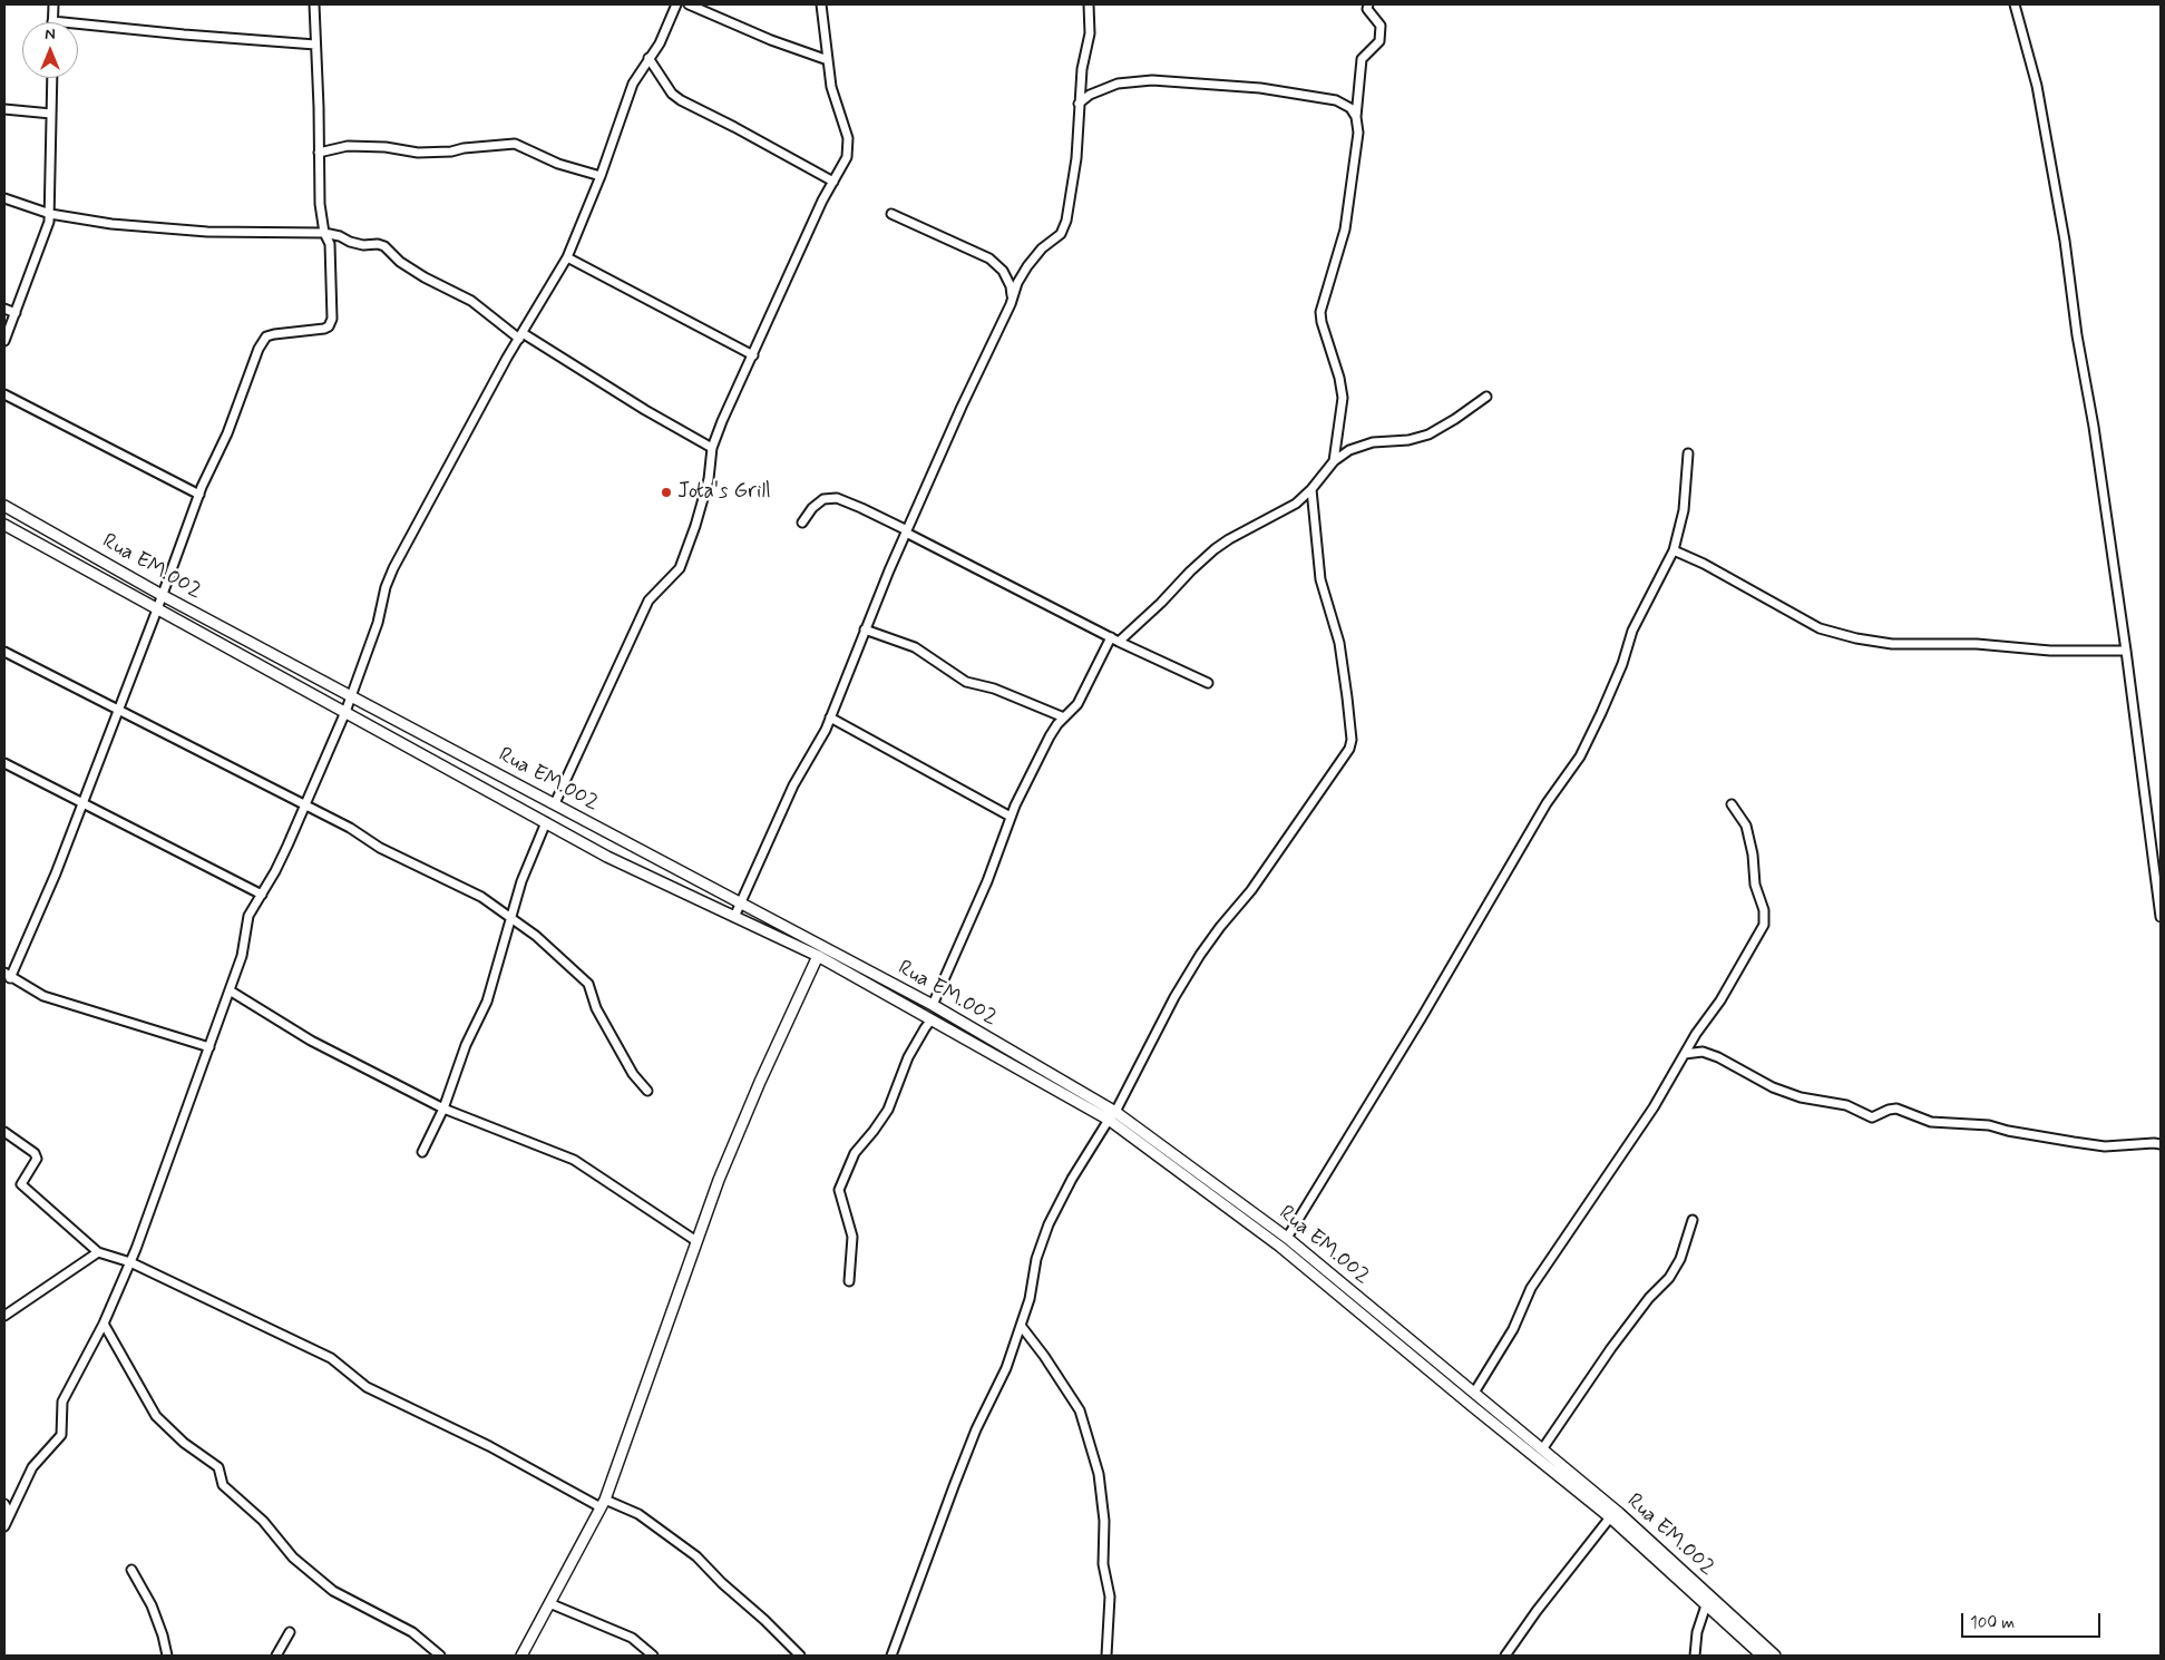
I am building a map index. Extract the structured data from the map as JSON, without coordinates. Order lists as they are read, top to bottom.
{
  "streets": {
    "street": ["Rua EM.002"]
  },
  "places": ["Jota's Grill"],
  "scale_bar": "100 m",
  "north": "top"
}
